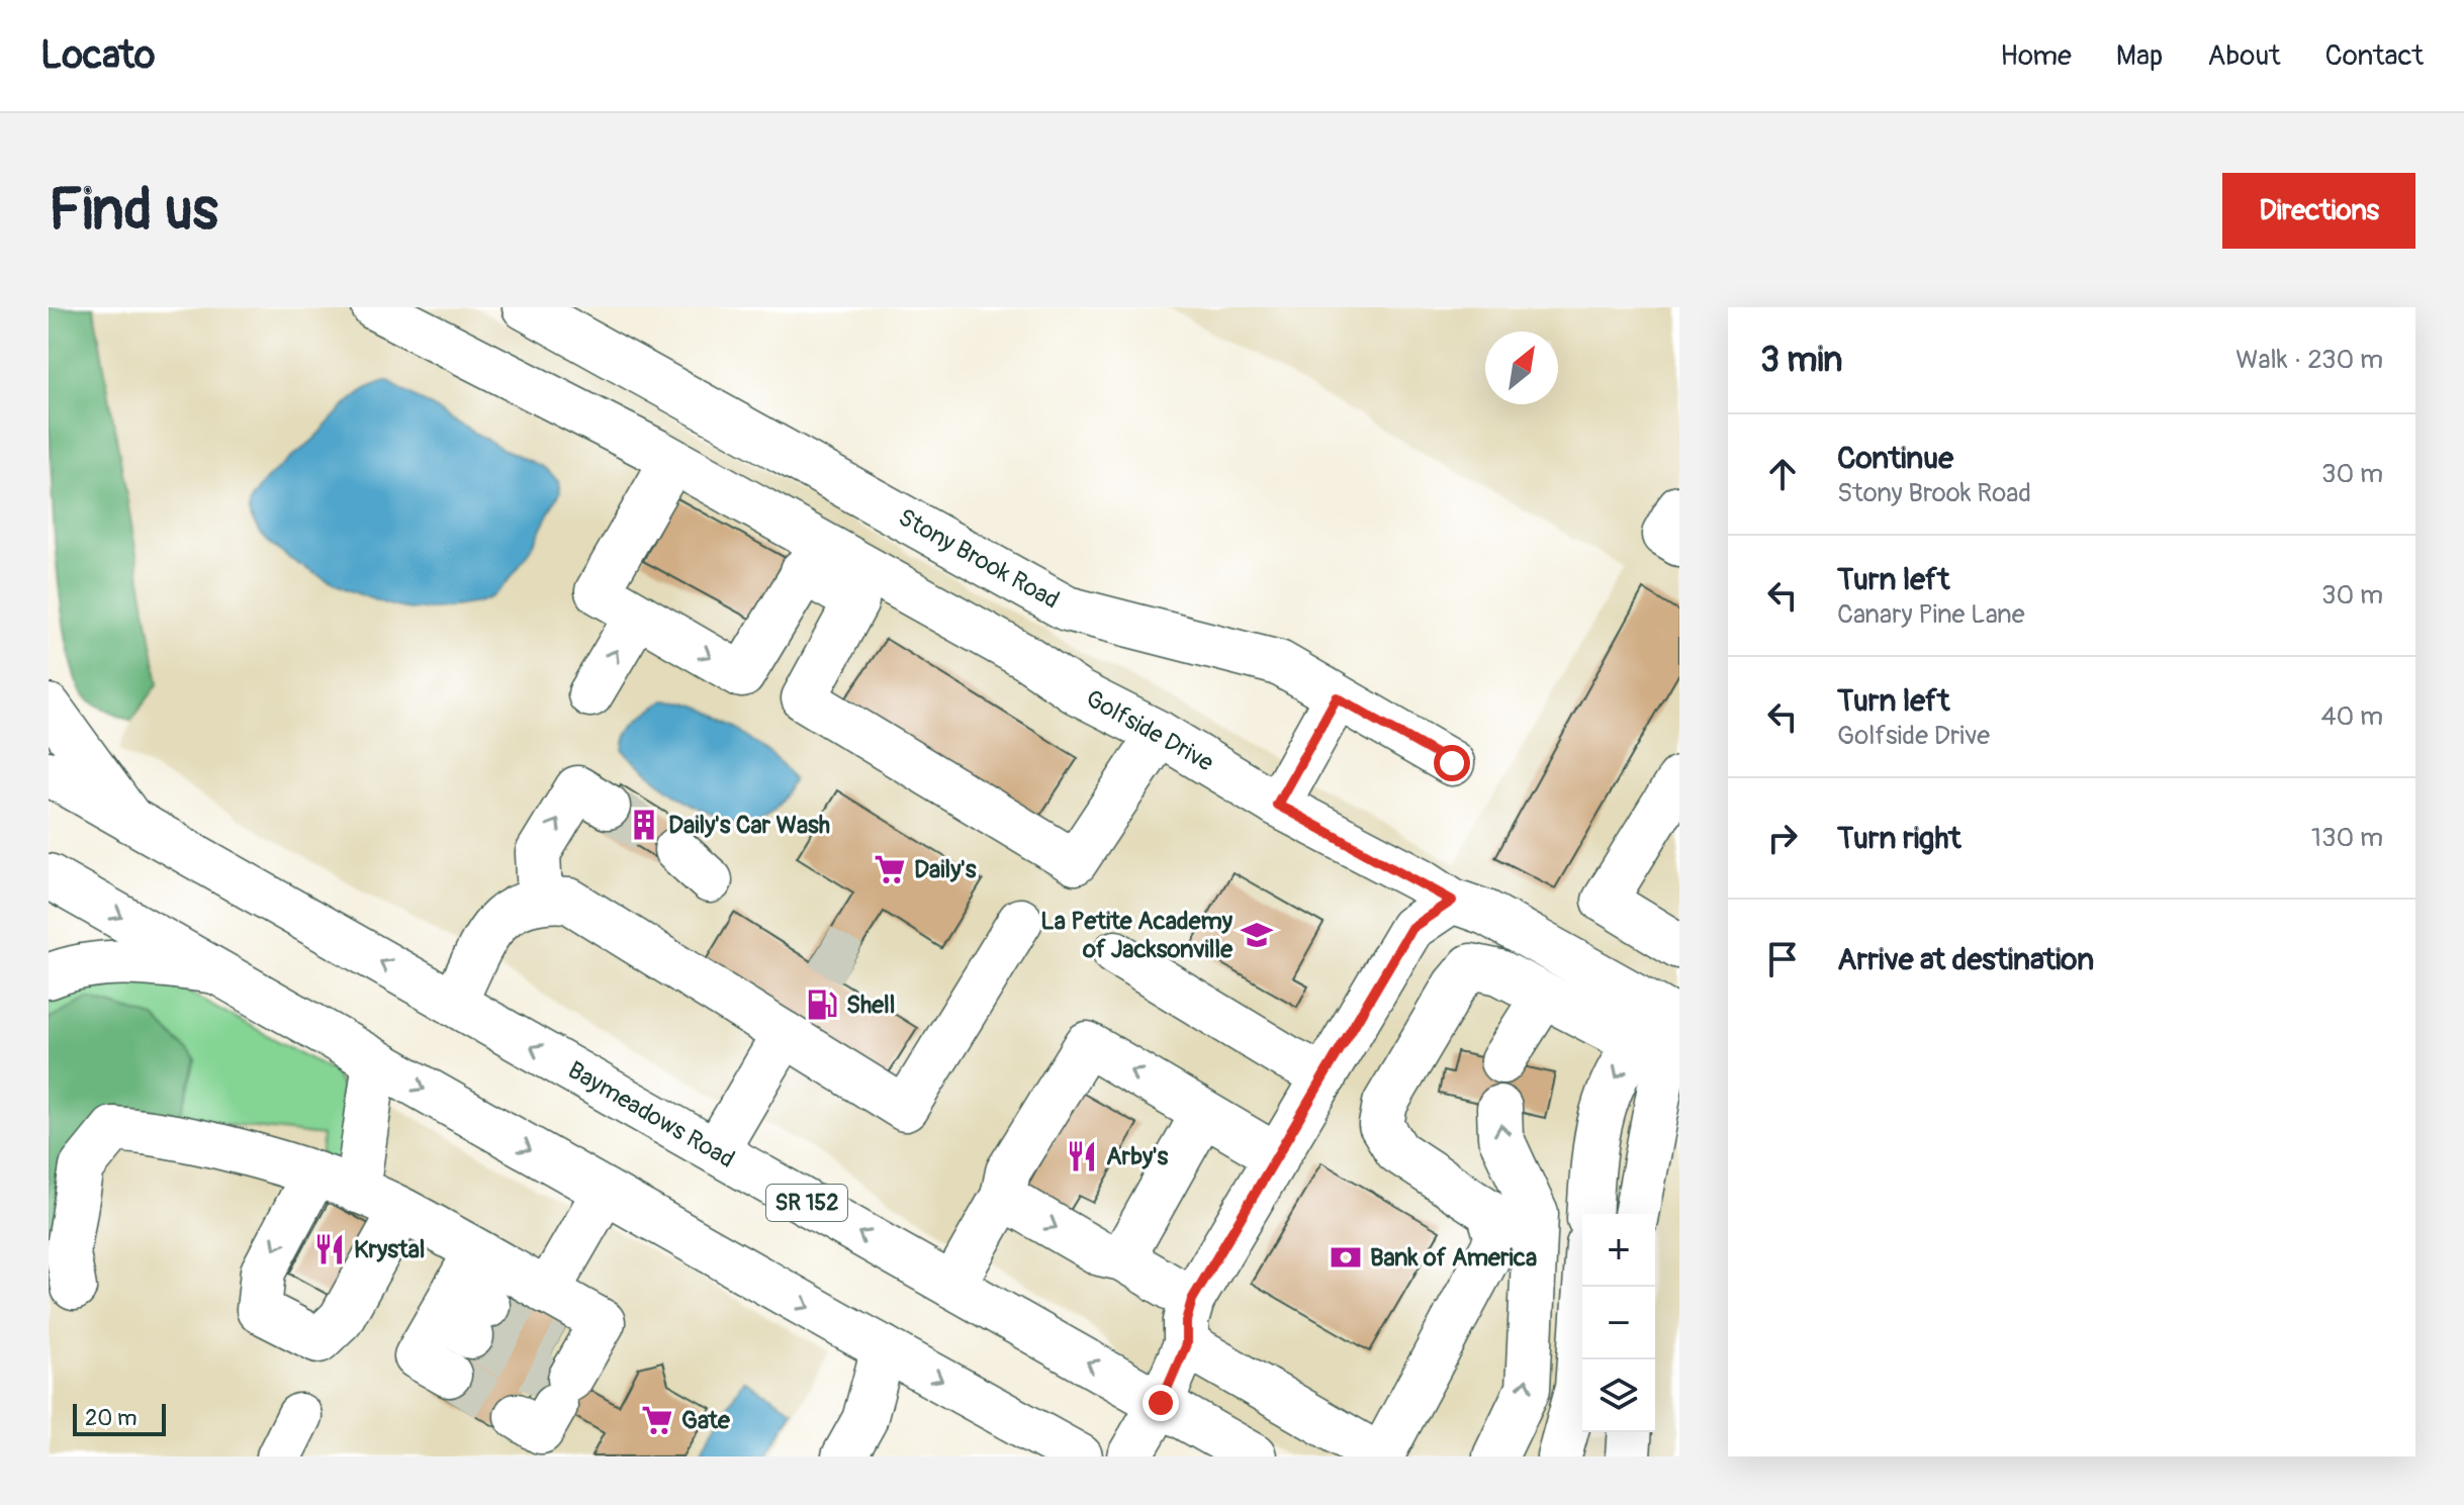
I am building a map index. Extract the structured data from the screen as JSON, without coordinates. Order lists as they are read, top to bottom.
{
  "streets": {
    "main road": [
      "Stony Brook Road",
      "Golfside Drive",
      "Baymeadows Road",
      "SR 152"
    ]
  },
  "places": {
    "building": ["Daily's Car Wash"],
    "supermarket": ["Daily's", "Gate"],
    "school or university": ["La Petite Academy of Jacksonville"],
    "fuel station": ["Shell"],
    "restaurant": ["Arby's", "Krystal"],
    "bank": ["Bank of America"]
  },
  "scale_bar": "20 m",
  "north": "top right",
  "page": {
    "header": "Locato",
    "nav": [
      "Home",
      "Map",
      "About",
      "Contact"
    ],
    "buttons": "Directions",
    "title": "Find us",
    "heading": ["3 min", "Walk · 230 m"],
    "list": [
      ["Continue", "Stony Brook Road", "30 m"],
      ["Turn left", "Canary Pine Lane", "30 m"],
      ["Turn left", "Golfside Drive", "40 m"],
      ["Turn right", "130 m"],
      "Arrive at destination"
    ],
    "map_buttons": ["+", "−"],
    "scale": "20 m"
  }
}
